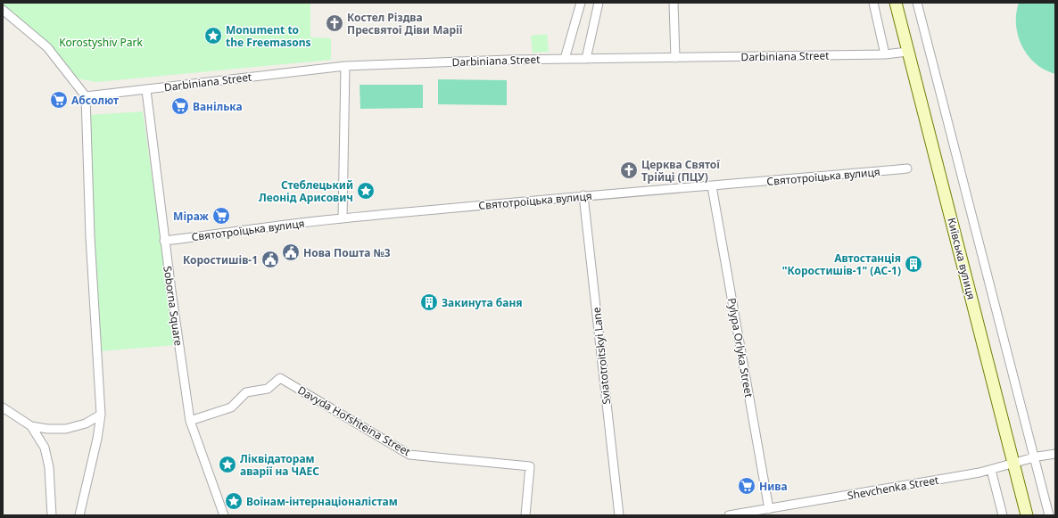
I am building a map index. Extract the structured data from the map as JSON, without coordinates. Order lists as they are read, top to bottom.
{
  "streets": {
    "main road": ["Київська вулиця"],
    "street": [
      "Darbiniana Street",
      "Святотроїцька вулиця",
      "Soborna Square",
      "Pylypa Orlyka Street",
      "Sviatotroitskyi Lane",
      "Shevchenka Street"
    ]
  },
  "crossings": [
    ["Darbiniana Street", "Київська вулиця"],
    ["Darbiniana Street", "Soborna Square"],
    ["Святотроїцька вулиця", "Soborna Square"],
    ["Святотроїцька вулиця", "Pylypa Orlyka Street"],
    ["Святотроїцька вулиця", "Sviatotroitskyi Lane"],
    ["Київська вулиця", "Shevchenka Street"],
    ["Pylypa Orlyka Street", "Shevchenka Street"]
  ],
  "parks": ["Korostyshiv Park"],
  "places": {
    "church": ["Костел Різдва Пресвятої Діви Марії", "Церква Святої Трійці (ПЦУ)"],
    "place": [
      "Monument to the Freemasons",
      "Стеблецький Леонід Арисович",
      "Ліквідаторам аварії на ЧАЕС",
      "Воїнам-інтернаціоналістам"
    ],
    "supermarket": [
      "Абсолют",
      "Ванілька",
      "Міраж",
      "Нива"
    ],
    "public building": ["Нова Пошта №3", "Коростишів-1"],
    "building": ["Автостанція \"Коростишів-1\" (АС-1)", "Закинута баня"]
  }
}
